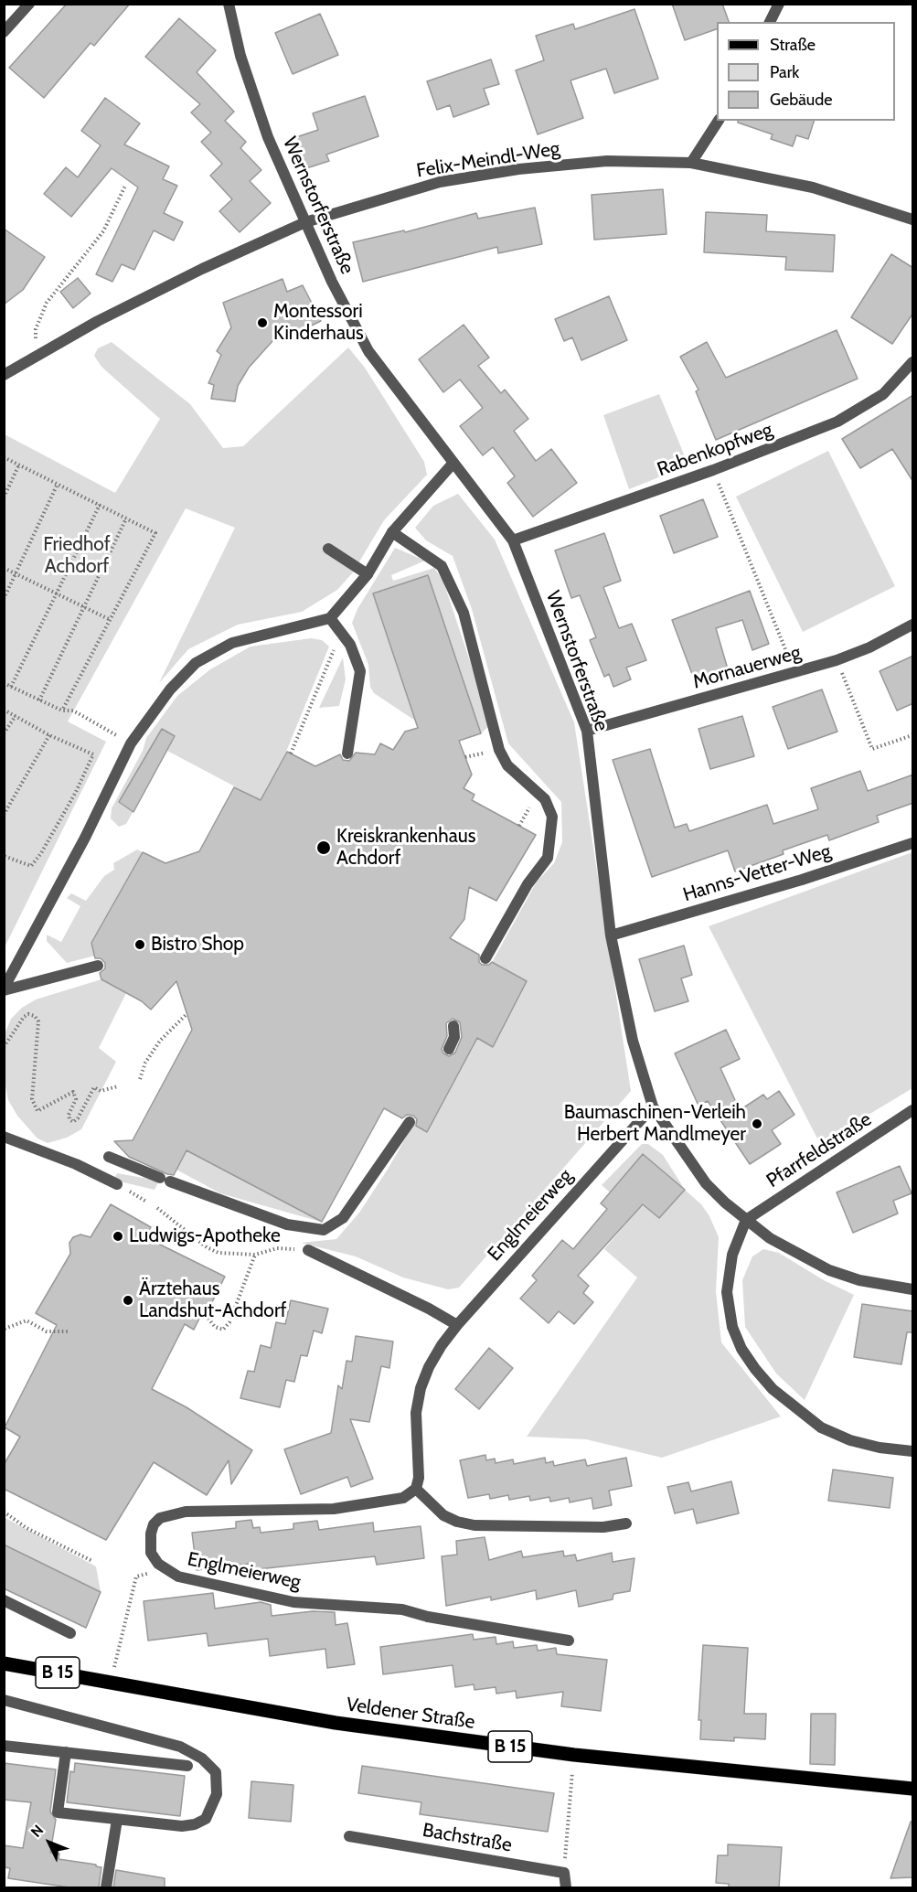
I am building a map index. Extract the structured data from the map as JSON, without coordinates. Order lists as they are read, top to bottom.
{
  "streets": {
    "main road": ["B 15", "Veldener Straße"],
    "street": [
      "Felix-Meindl-Weg",
      "Wernstorferstraße",
      "Rabenkopfweg",
      "Mornauerweg",
      "Hanns-Vetter-Weg",
      "Pfarrfeldstraße",
      "Englmeierweg",
      "Bachstraße"
    ]
  },
  "crossings": [
    ["Felix-Meindl-Weg", "Wernstorferstraße"],
    ["Wernstorferstraße", "Rabenkopfweg"],
    ["Wernstorferstraße", "Mornauerweg"],
    ["Wernstorferstraße", "Hanns-Vetter-Weg"],
    ["Wernstorferstraße", "Pfarrfeldstraße"],
    ["Wernstorferstraße", "Englmeierweg"]
  ],
  "parks": ["Friedhof Achdorf"],
  "places": [
    "Montessori Kinderhaus",
    "Kreiskrankenhaus Achdorf",
    "Bistro Shop",
    "Baumaschinen-Verleih Herbert Mandlmeyer",
    "Ludwigs-Apotheke",
    "Ärztehaus Landshut-Achdorf"
  ],
  "legend": ["Straße", "Park", "Gebäude"],
  "north": "top left"
}
